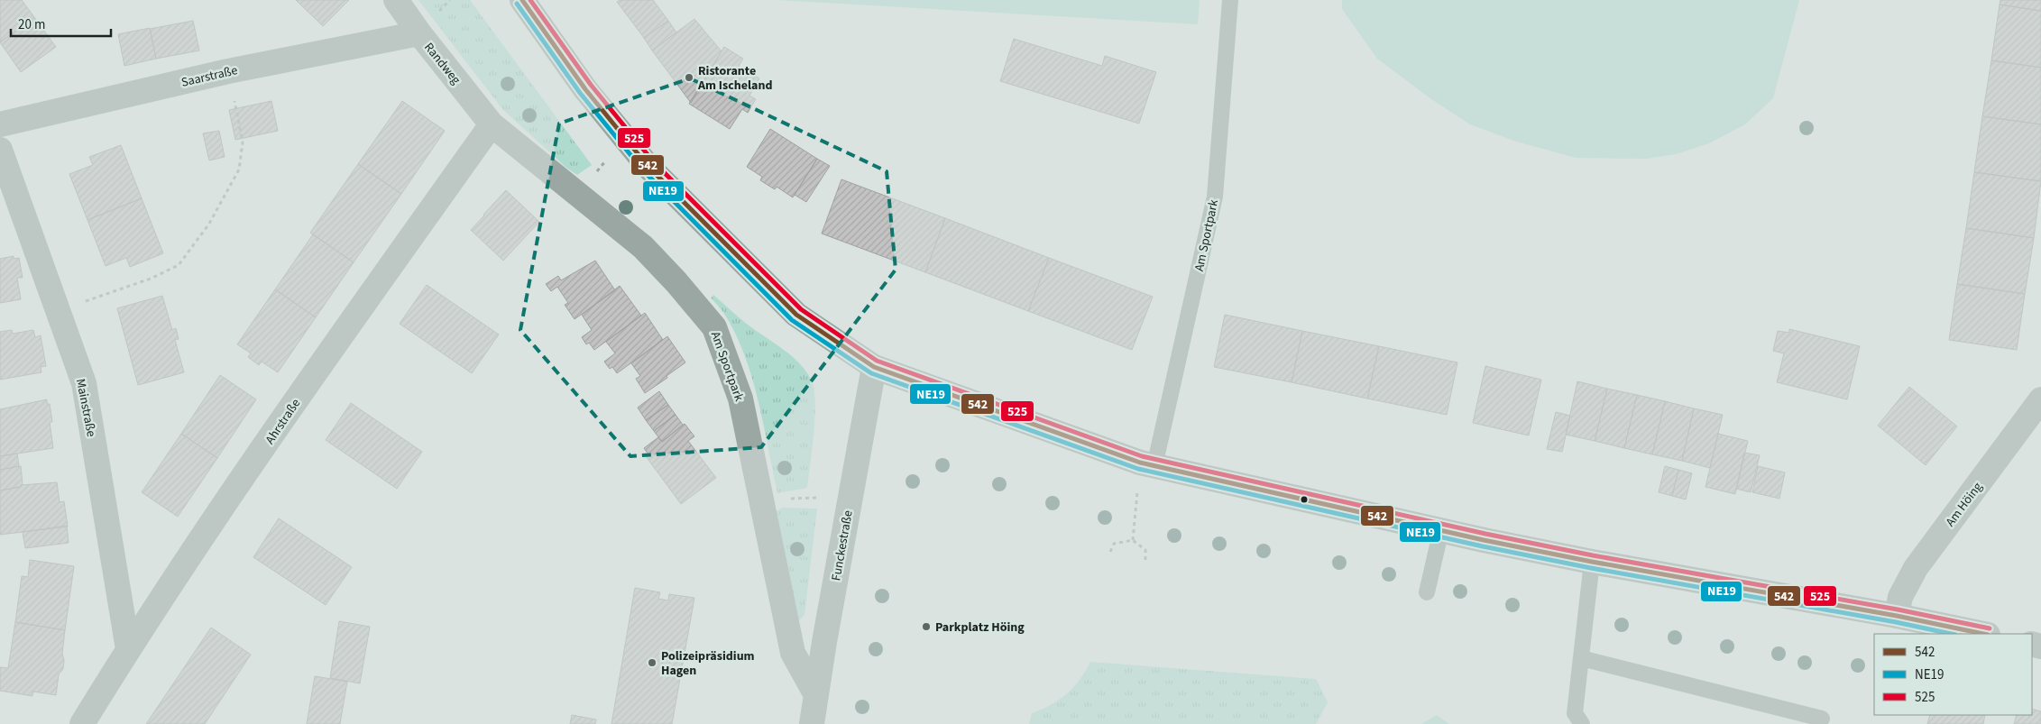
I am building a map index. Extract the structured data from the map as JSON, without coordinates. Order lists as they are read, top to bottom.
{
  "streets": {
    "street": [
      "Randweg",
      "Saarstraße",
      "Am Sportpark",
      "Mainstraße",
      "Ahrstraße",
      "Am Höing",
      "Funckestraße"
    ]
  },
  "crossings": [
    ["Randweg", "Saarstraße"],
    ["Randweg", "Am Sportpark"],
    ["Randweg", "Ahrstraße"],
    ["Am Sportpark", "Ahrstraße"],
    ["Am Sportpark", "Funckestraße"],
    ["Mainstraße", "Ahrstraße"]
  ],
  "places": ["Ristorante Am Ischeland", "Parkplatz Höing", "Polizeipräsidium Hagen"],
  "lines": ["transit line 542", "transit line 525", "transit line NE19"],
  "legend": ["542", "NE19", "525"],
  "scale_bar": "20 m"
}
